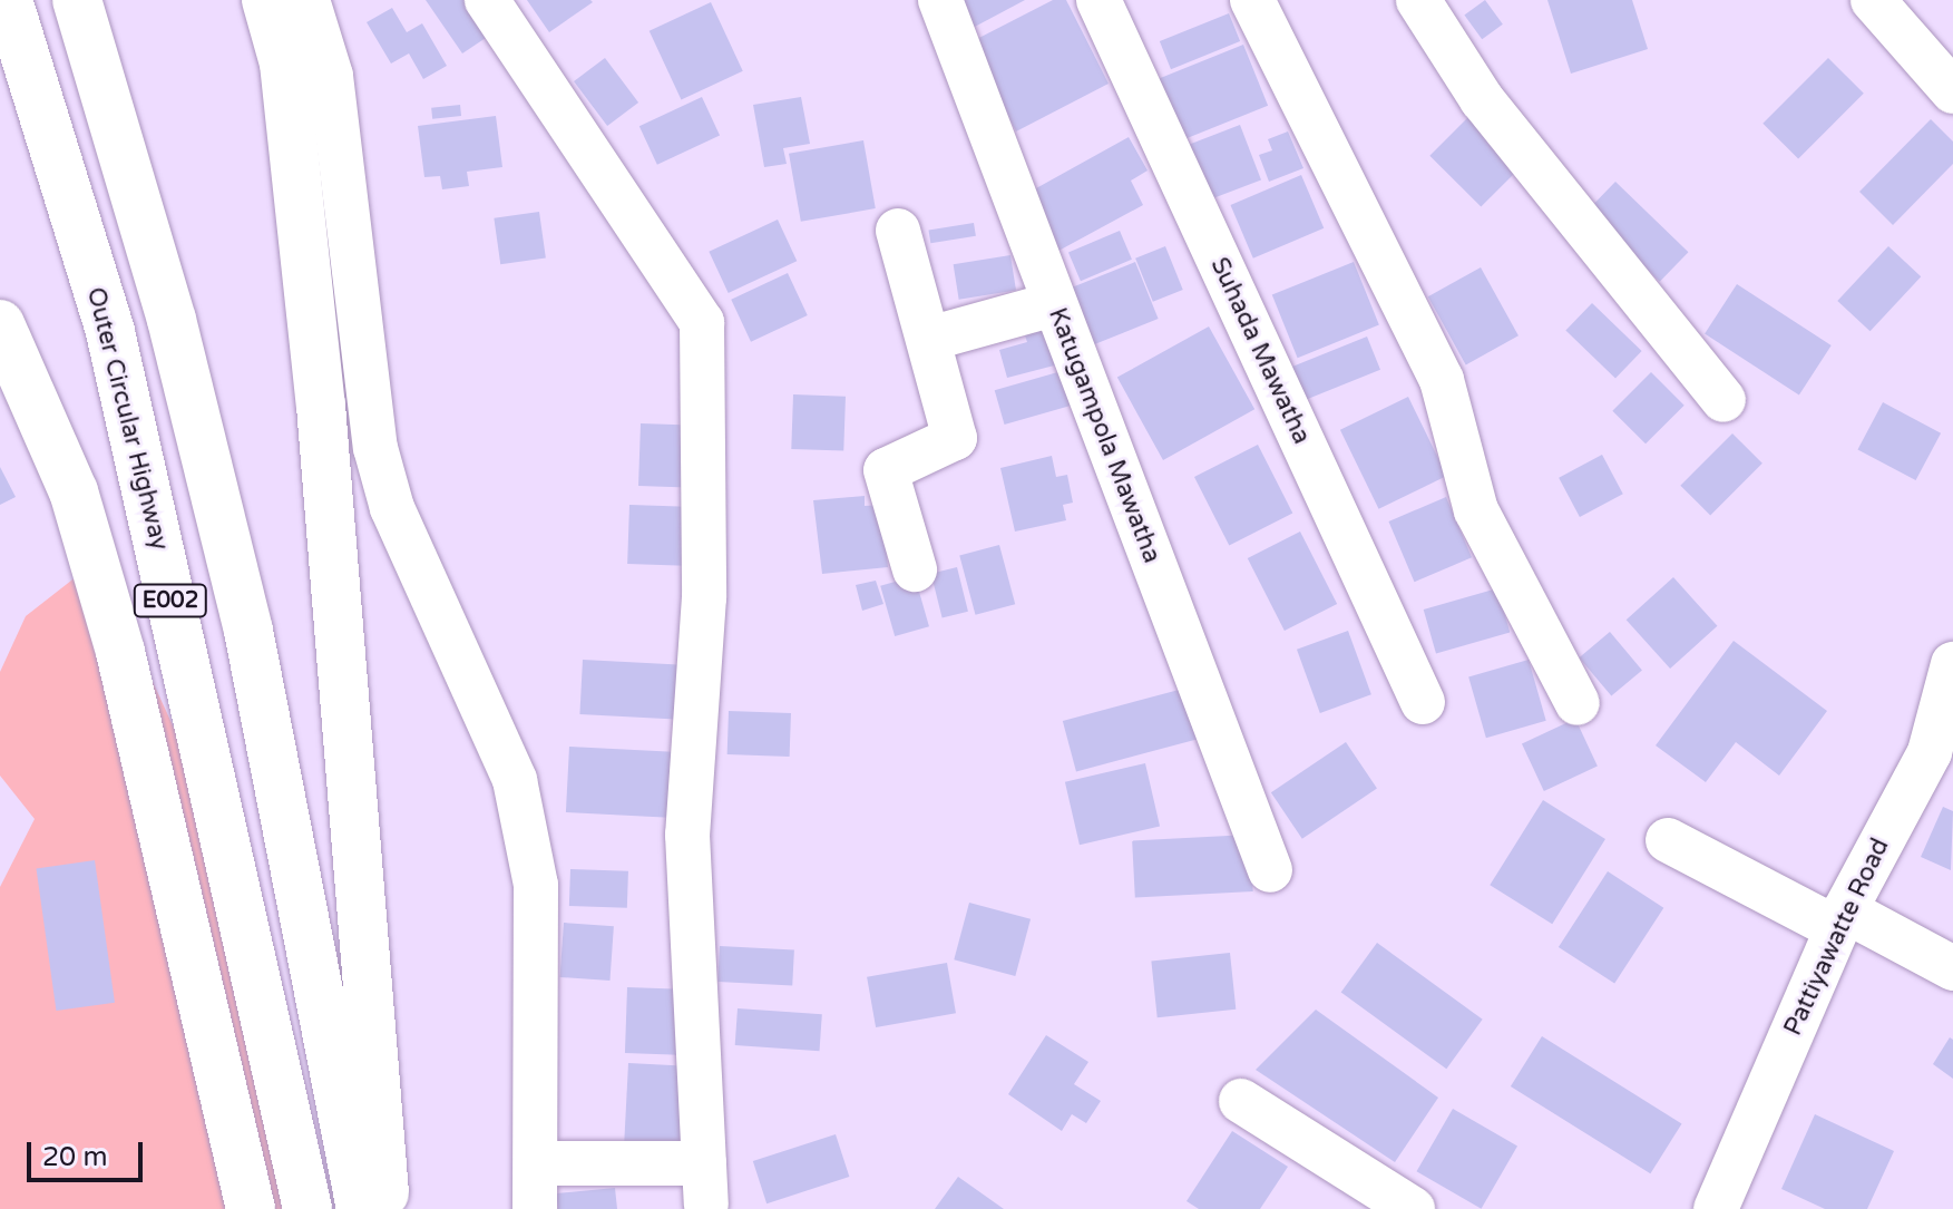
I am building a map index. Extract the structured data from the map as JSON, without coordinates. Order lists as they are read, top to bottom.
{
  "streets": {
    "highway": ["Outer Circular Highway", "E002"],
    "street": ["Suhada Mawatha", "Katugampola Mawatha", "Pattiyawatte Road"]
  },
  "scale_bar": "20 m"
}
